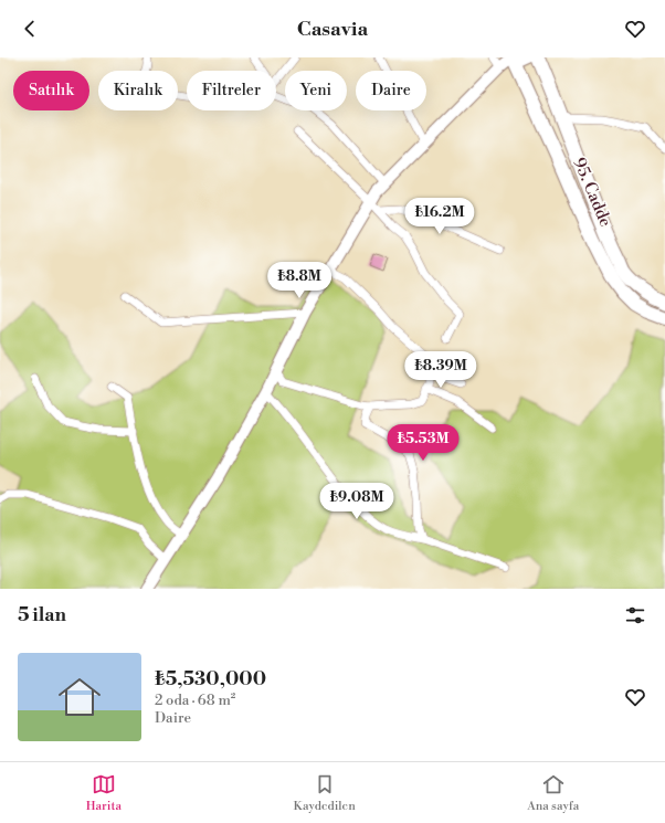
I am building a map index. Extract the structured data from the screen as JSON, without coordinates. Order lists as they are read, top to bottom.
{
  "streets": {
    "main road": ["95. Cadde"]
  },
  "page": {
    "header": "Casavia",
    "chip": [
      "Satılık",
      "Kiralık",
      "Filtreler",
      "Yeni",
      "Daire"
    ],
    "price": [
      "₺16.2M",
      "₺8.8M",
      "₺8.39M",
      "₺5.53M",
      "₺9.08M"
    ],
    "heading": "5 ilan",
    "list": [
      {
        "name": "₺5,530,000",
        "note": "2 oda · 68 m² · Daire"
      }
    ],
    "tabs": ["Harita", "Kaydedilen", "Ana sayfa"]
  }
}
